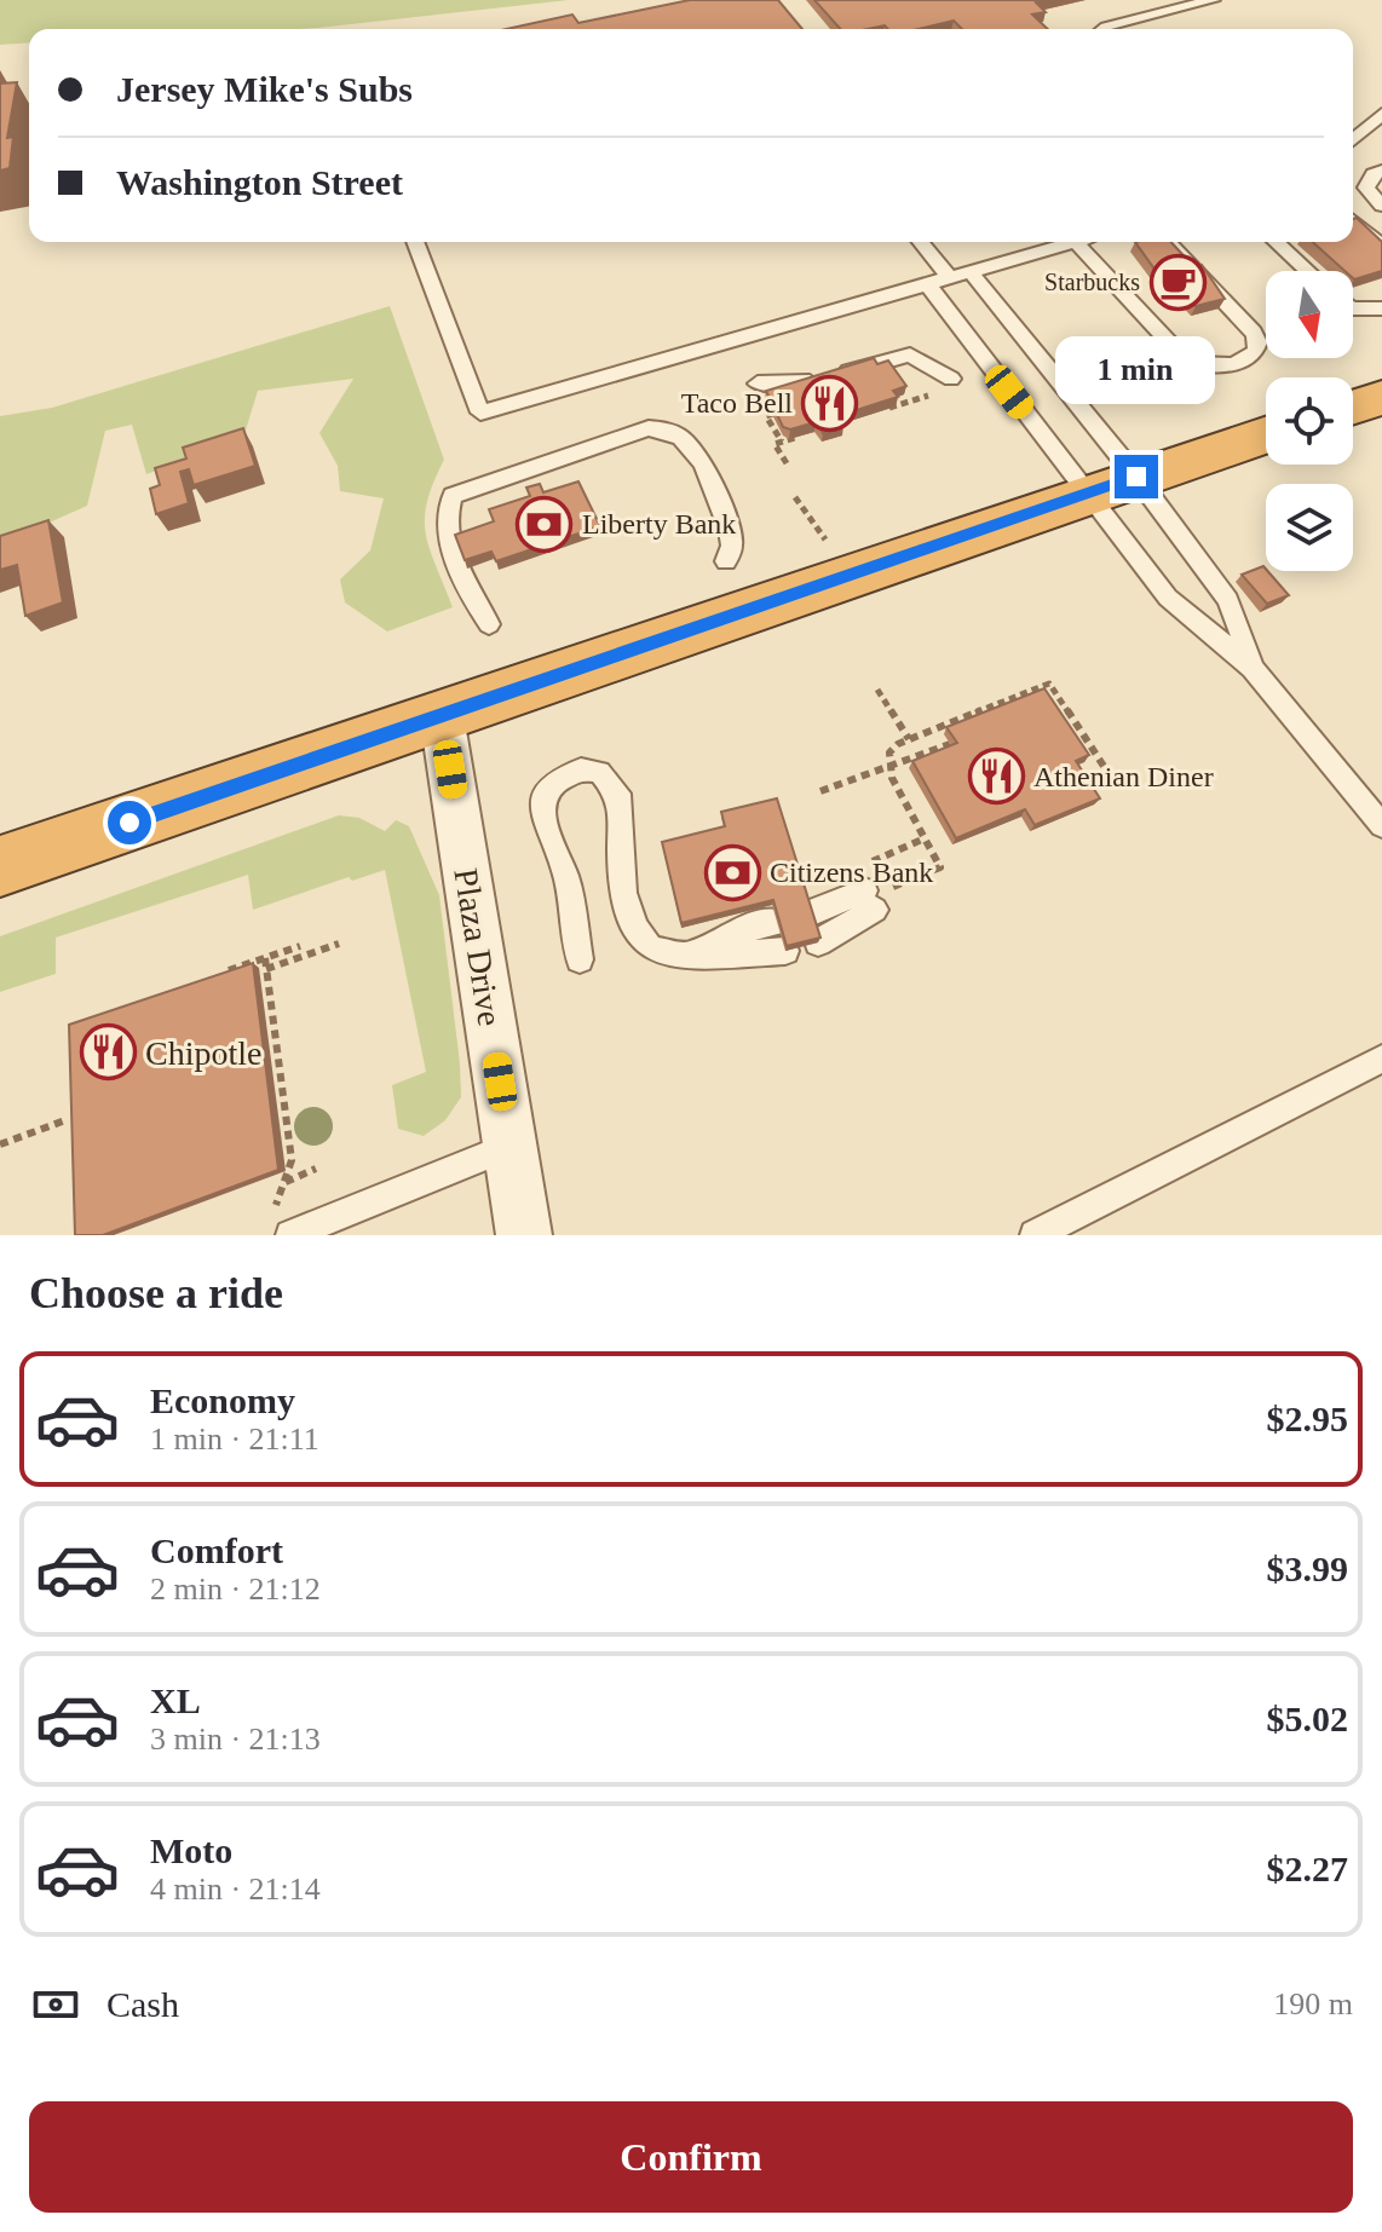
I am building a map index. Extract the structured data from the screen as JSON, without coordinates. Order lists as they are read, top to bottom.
{
  "streets": {
    "street": ["Plaza Drive"]
  },
  "places": {
    "cafe": ["Starbucks"],
    "restaurant": ["Taco Bell", "Athenian Diner", "Chipotle"],
    "bank": ["Liberty Bank", "Citizens Bank"]
  },
  "north": "bottom",
  "page": {
    "banner": ["Jersey Mike's Subs", "Washington Street"],
    "bubble": "1 min",
    "heading": "Choose a ride",
    "list": [
      {
        "name": "Economy",
        "note": "1 min · 21:11",
        "value": "$2.95"
      },
      {
        "name": "Comfort",
        "note": "2 min · 21:12",
        "value": "$3.99"
      },
      {
        "name": "XL",
        "note": "3 min · 21:13",
        "value": "$5.02"
      },
      {
        "name": "Moto",
        "note": "4 min · 21:14",
        "value": "$2.27"
      }
    ],
    "pay": ["Cash", "190 m"],
    "buttons": "Confirm"
  }
}
